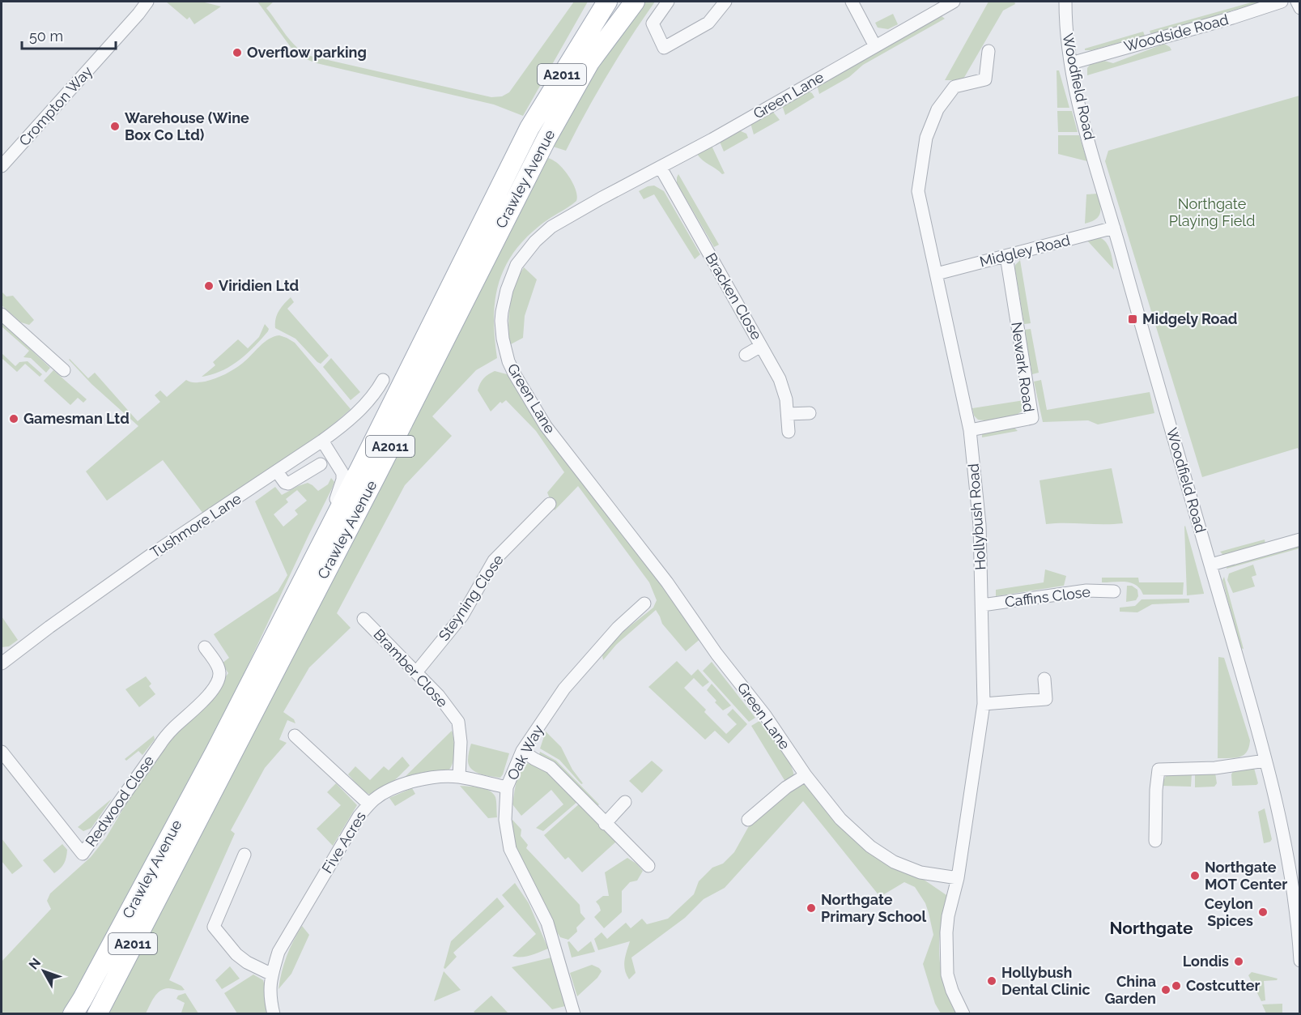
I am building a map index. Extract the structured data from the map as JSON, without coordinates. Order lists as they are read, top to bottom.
{
  "streets": {
    "main road": ["A2011", "Crawley Avenue"],
    "street": [
      "Woodside Road",
      "Woodfield Road",
      "Green Lane",
      "Crompton Way",
      "Midgley Road",
      "Bracken Close",
      "Newark Road",
      "Hollybush Road",
      "Tushmore Lane",
      "Caffins Close",
      "Steyning Close",
      "Bramber Close",
      "Oak Way",
      "Redwood Close",
      "Five Acres"
    ]
  },
  "crossings": [
    ["Woodside Road", "Woodfield Road"],
    ["Woodfield Road", "Midgley Road"],
    ["Green Lane", "Bracken Close"],
    ["Green Lane", "Hollybush Road"],
    ["Midgley Road", "Newark Road"],
    ["Midgley Road", "Hollybush Road"],
    ["Newark Road", "Hollybush Road"],
    ["Hollybush Road", "Caffins Close"],
    ["Steyning Close", "Bramber Close"],
    ["Bramber Close", "Five Acres"],
    ["Oak Way", "Five Acres"]
  ],
  "districts": ["Northgate"],
  "parks": ["Northgate Playing Field"],
  "places": {
    "other": [
      "Overflow parking",
      "Warehouse (Wine Box Co Ltd)",
      "Viridien Ltd",
      "Gamesman Ltd",
      "Northgate MOT Center",
      "Northgate Primary School",
      "Ceylon Spices",
      "Londis",
      "Hollybush Dental Clinic",
      "Costcutter",
      "China Garden"
    ],
    "transit": ["Midgely Road"]
  },
  "scale_bar": "50 m",
  "north": "top left"
}
